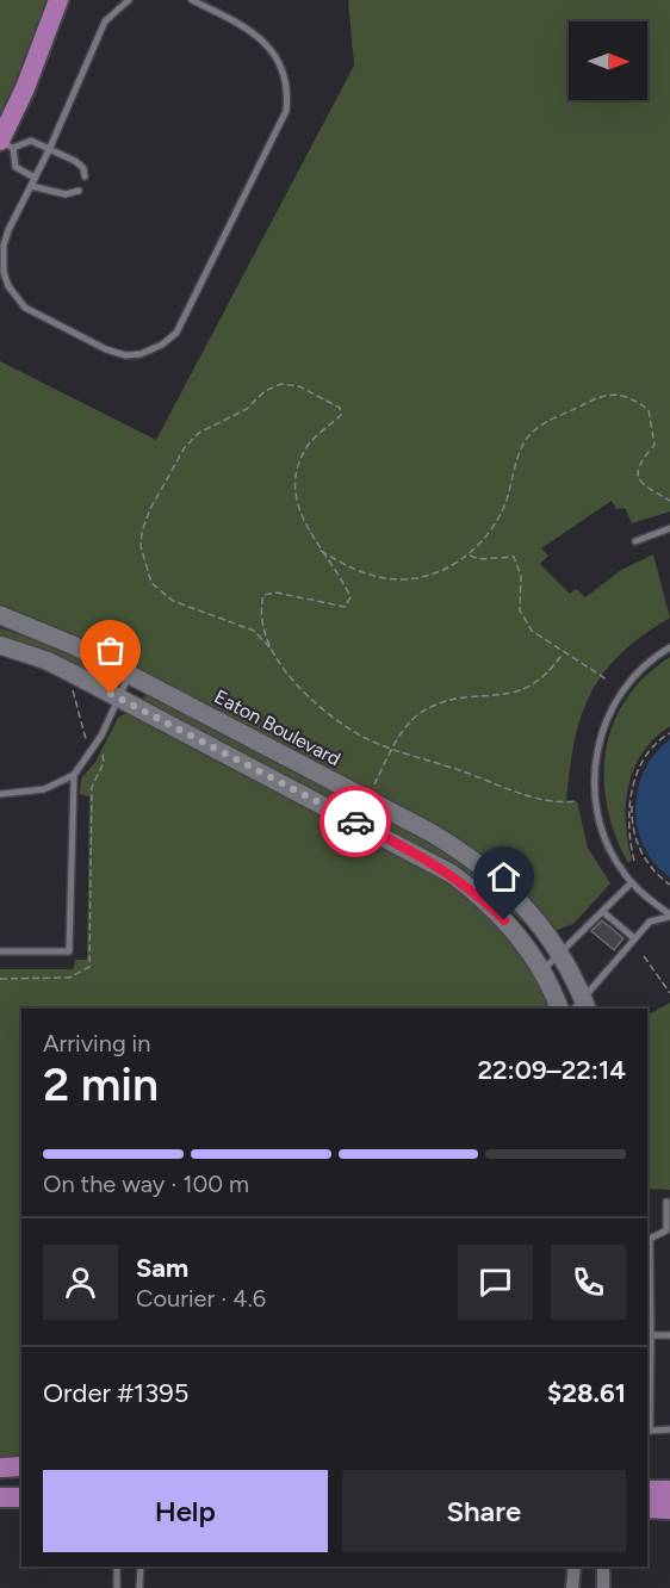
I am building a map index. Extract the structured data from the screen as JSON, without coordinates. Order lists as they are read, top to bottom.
{
  "streets": {
    "street": ["Eaton Boulevard"]
  },
  "north": "right",
  "page": {
    "heading": ["2 min", "Arriving in", "22:09–22:14"],
    "panel": [
      "Sam",
      "Courier · 4.6",
      "Order #1395",
      "$28.61"
    ],
    "bar": "On the way · 100 m",
    "buttons": ["Help", "Share"]
  }
}
